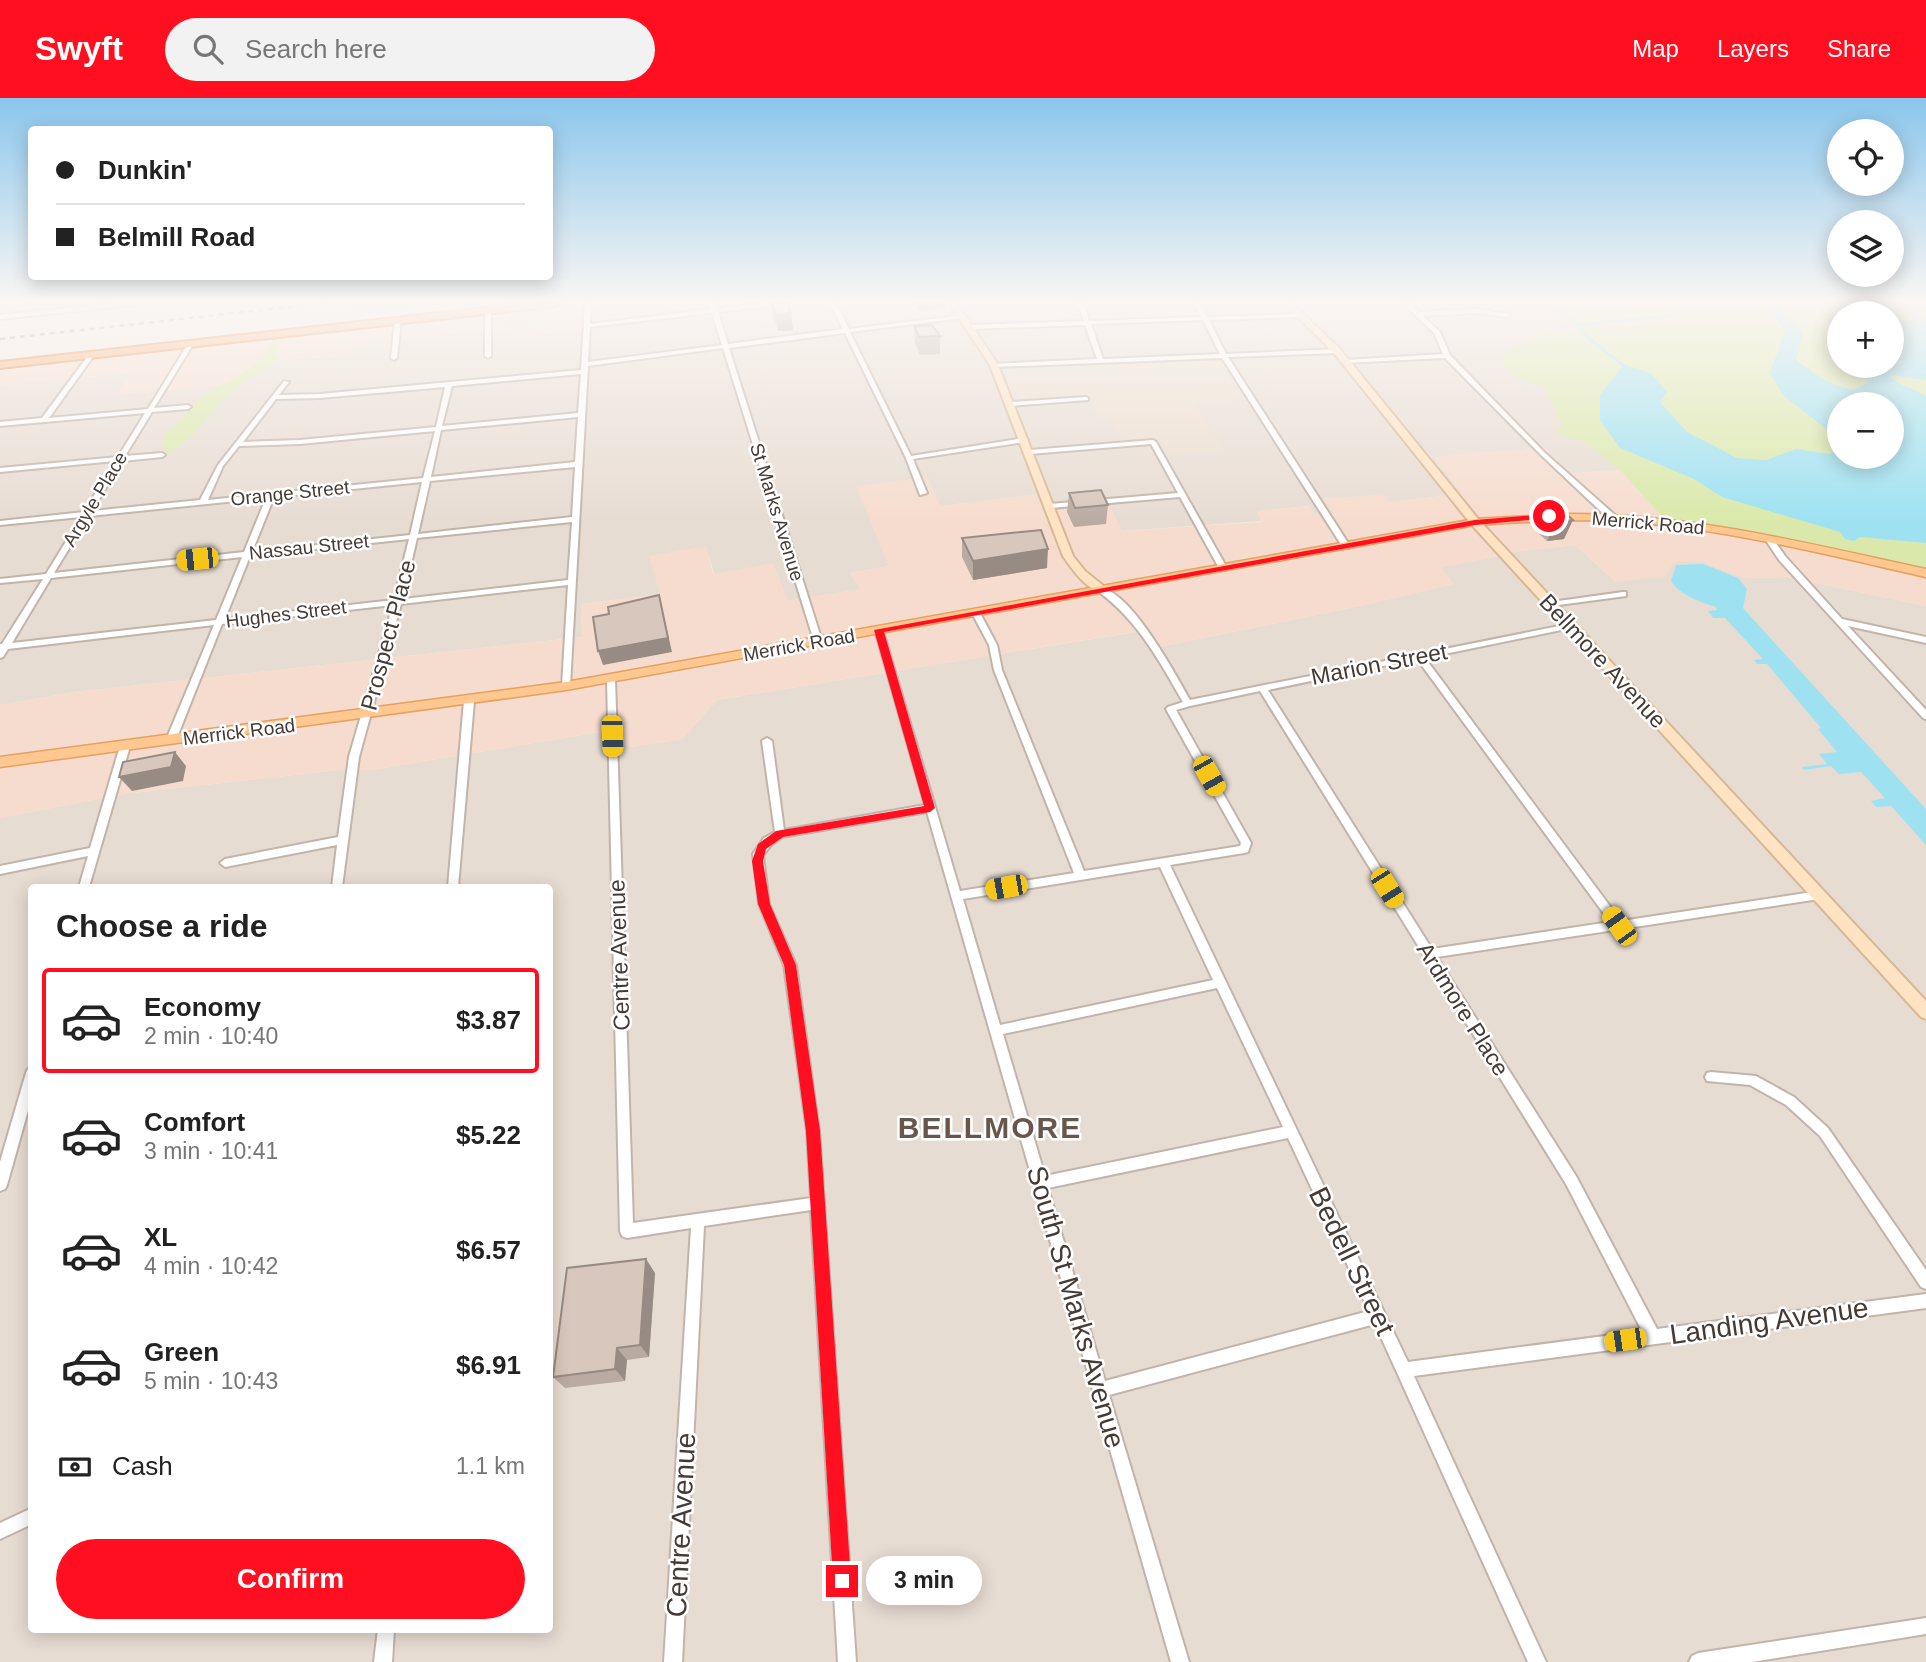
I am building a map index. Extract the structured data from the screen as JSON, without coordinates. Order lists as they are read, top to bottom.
{
  "streets": {
    "main road": ["Merrick Road"],
    "street": [
      "Orange Street",
      "Argyle Place",
      "St Marks Avenue",
      "Nassau Street",
      "Hughes Street",
      "Prospect Place",
      "Bellmore Avenue",
      "Marion Street",
      "Centre Avenue",
      "Ardmore Place",
      "Bedell Street",
      "South St Marks Avenue",
      "Landing Avenue"
    ]
  },
  "crossings": [
    ["Orange Street", "Argyle Place"],
    ["Orange Street", "Prospect Place"],
    ["Argyle Place", "Nassau Street"],
    ["Argyle Place", "Hughes Street"],
    ["St Marks Avenue", "Merrick Road"],
    ["Merrick Road", "Prospect Place"],
    ["Merrick Road", "Bellmore Avenue"],
    ["Merrick Road", "Centre Avenue"],
    ["Merrick Road", "South St Marks Avenue"],
    ["Nassau Street", "Prospect Place"],
    ["Hughes Street", "Prospect Place"],
    ["Bellmore Avenue", "Marion Street"],
    ["Marion Street", "Ardmore Place"],
    ["Ardmore Place", "Landing Avenue"],
    ["Bedell Street", "Landing Avenue"]
  ],
  "districts": ["BELLMORE"],
  "page": {
    "header": "Swyft",
    "search": "Search here",
    "nav": ["Map", "Layers", "Share"],
    "map_buttons": ["+", "−"],
    "banner": ["Dunkin'", "Belmill Road"],
    "heading": "Choose a ride",
    "list": [
      {
        "name": "Economy",
        "note": "2 min · 10:40",
        "value": "$3.87"
      },
      {
        "name": "Comfort",
        "note": "3 min · 10:41",
        "value": "$5.22"
      },
      {
        "name": "XL",
        "note": "4 min · 10:42",
        "value": "$6.57"
      },
      {
        "name": "Green",
        "note": "5 min · 10:43",
        "value": "$6.91"
      }
    ],
    "pay": ["Cash", "1.1 km"],
    "buttons": "Confirm",
    "bubble": "3 min"
  }
}
